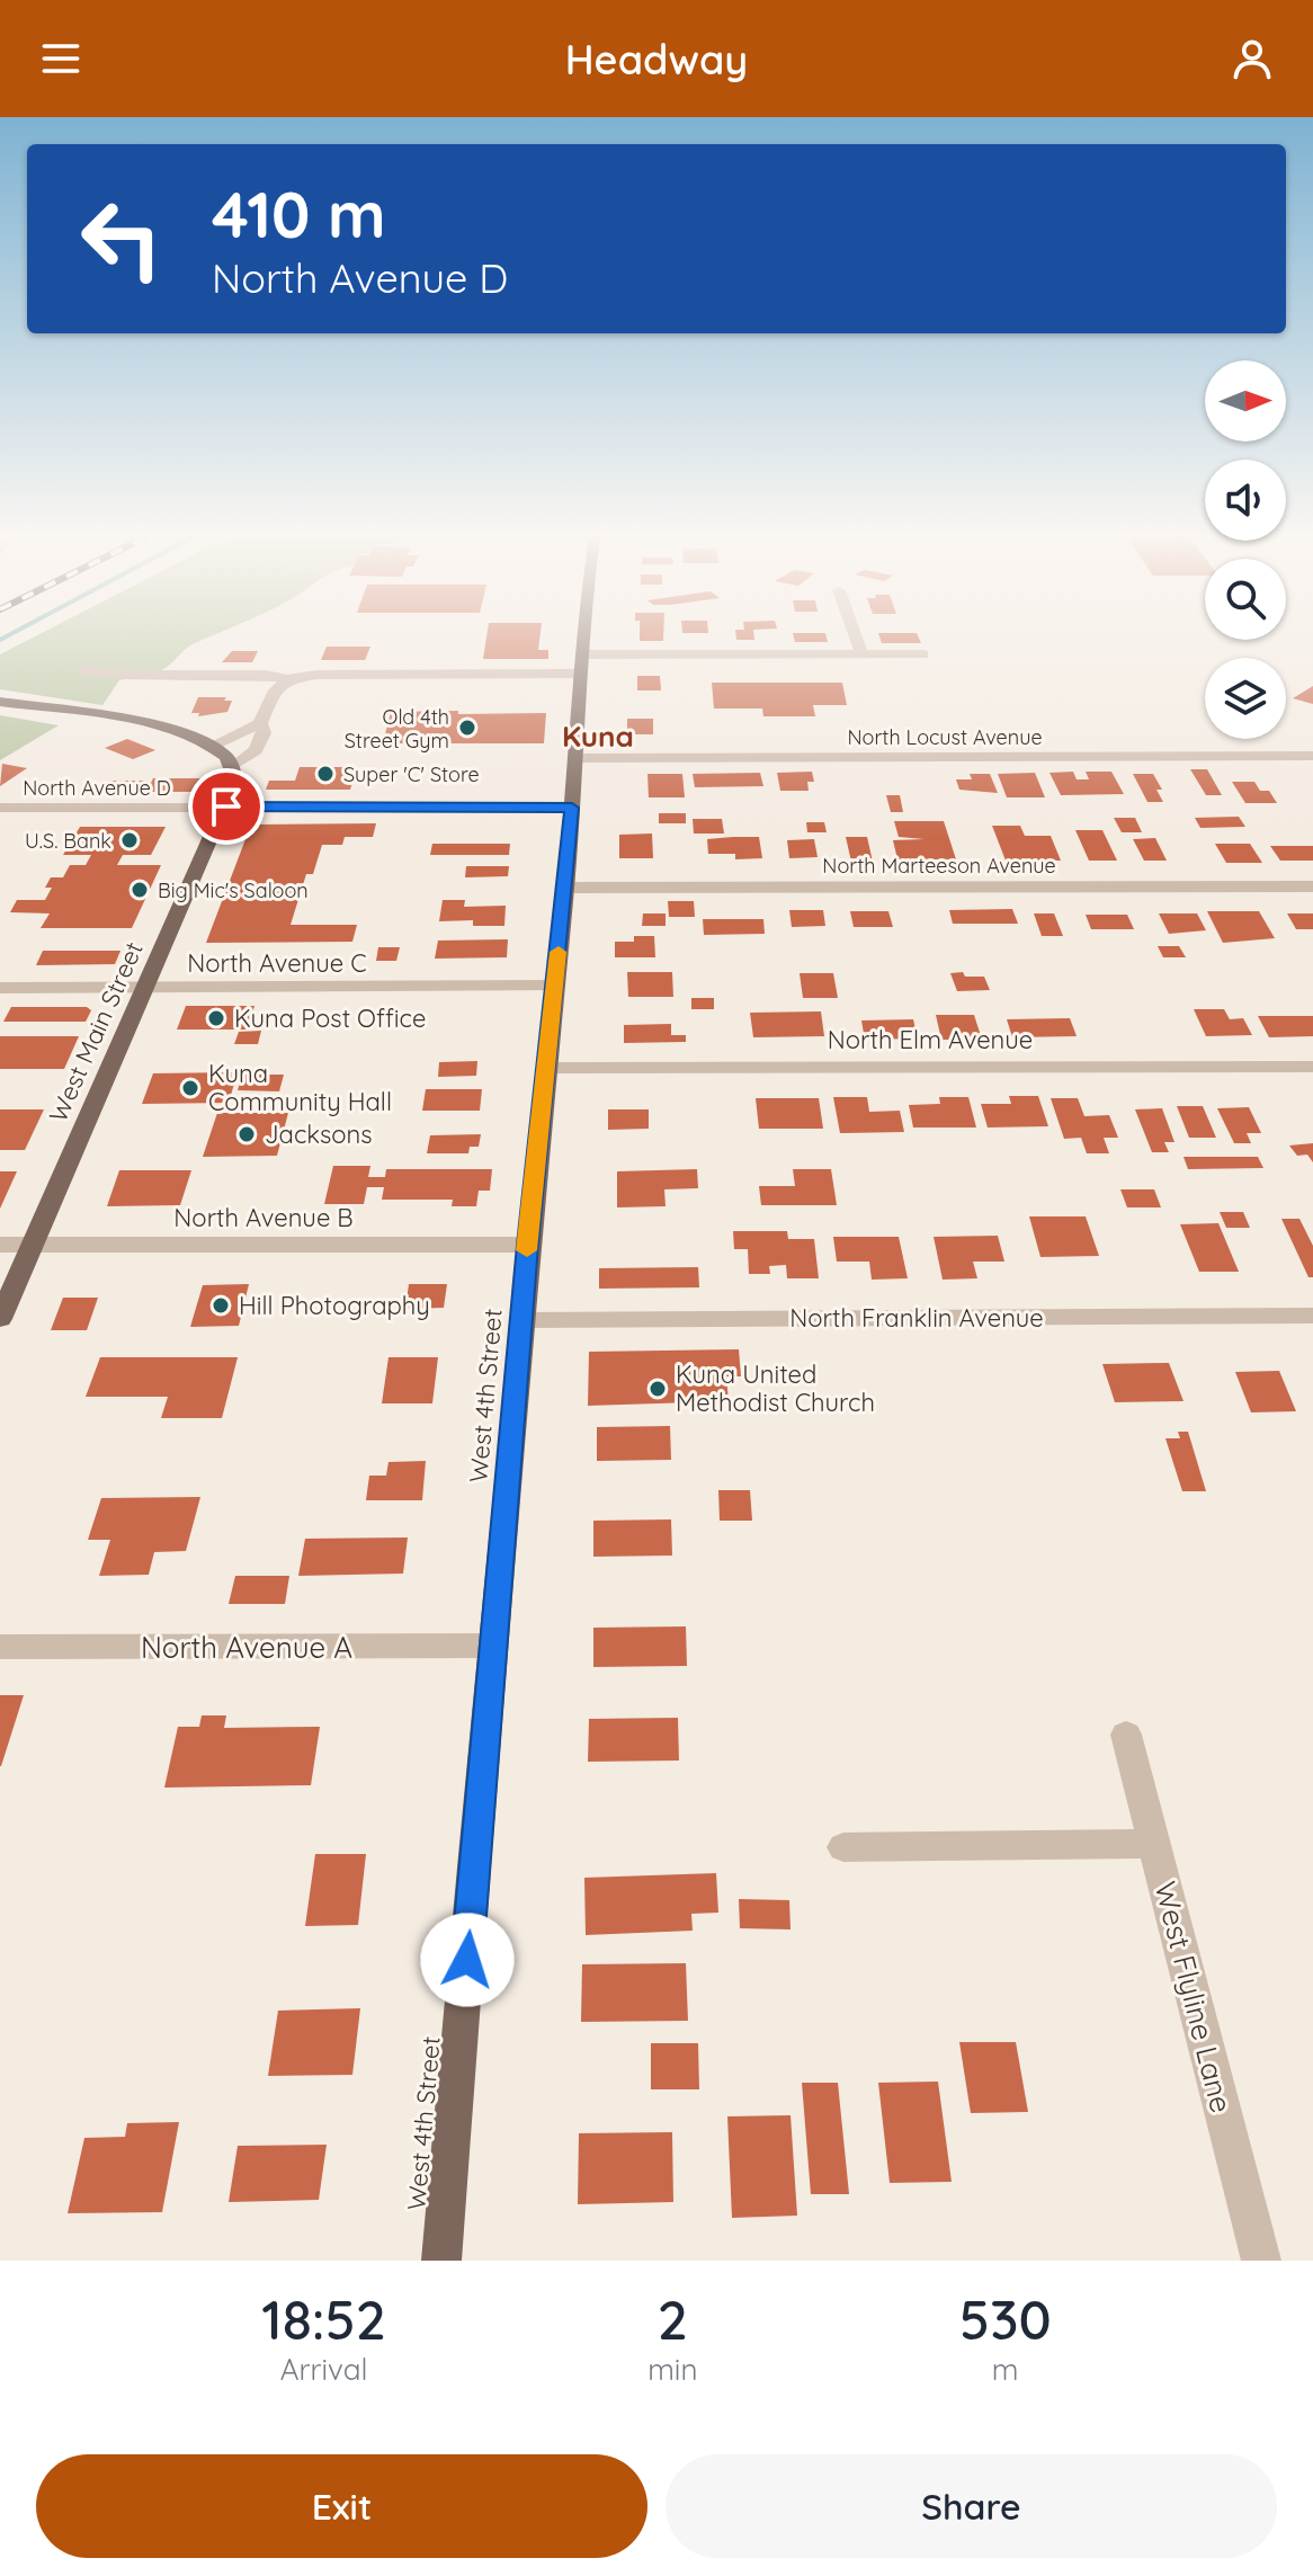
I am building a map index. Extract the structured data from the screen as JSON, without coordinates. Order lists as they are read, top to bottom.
{
  "streets": {
    "main road": ["West Main Street", "West 4th Street"],
    "street": [
      "North Locust Avenue",
      "North Avenue D",
      "North Marteeson Avenue",
      "North Avenue C",
      "North Elm Avenue",
      "North Avenue B",
      "North Franklin Avenue",
      "North Avenue A",
      "West Flyline Lane"
    ]
  },
  "crossings": [
    ["North Locust Avenue", "West 4th Street"],
    ["North Avenue D", "West Main Street"],
    ["North Avenue D", "West 4th Street"],
    ["North Marteeson Avenue", "West 4th Street"],
    ["North Avenue C", "West Main Street"],
    ["North Avenue C", "West 4th Street"],
    ["West Main Street", "North Avenue B"],
    ["North Elm Avenue", "West 4th Street"],
    ["North Avenue B", "West 4th Street"],
    ["North Franklin Avenue", "West 4th Street"],
    ["West 4th Street", "North Avenue A"]
  ],
  "districts": ["Kuna"],
  "places": [
    "Old 4th Street Gym",
    "Super 'C' Store",
    "U.S. Bank",
    "Big Mic's Saloon",
    "Kuna Post Office",
    "Kuna Community Hall",
    "Jacksons",
    "Hill Photography",
    "Kuna United Methodist Church"
  ],
  "north": "right",
  "page": {
    "header": "Headway",
    "turn": ["410 m", "North Avenue D"],
    "eta": [
      "18:52",
      "Arrival",
      "2",
      "min",
      "530",
      "m"
    ],
    "buttons": ["Exit", "Share"]
  }
}
